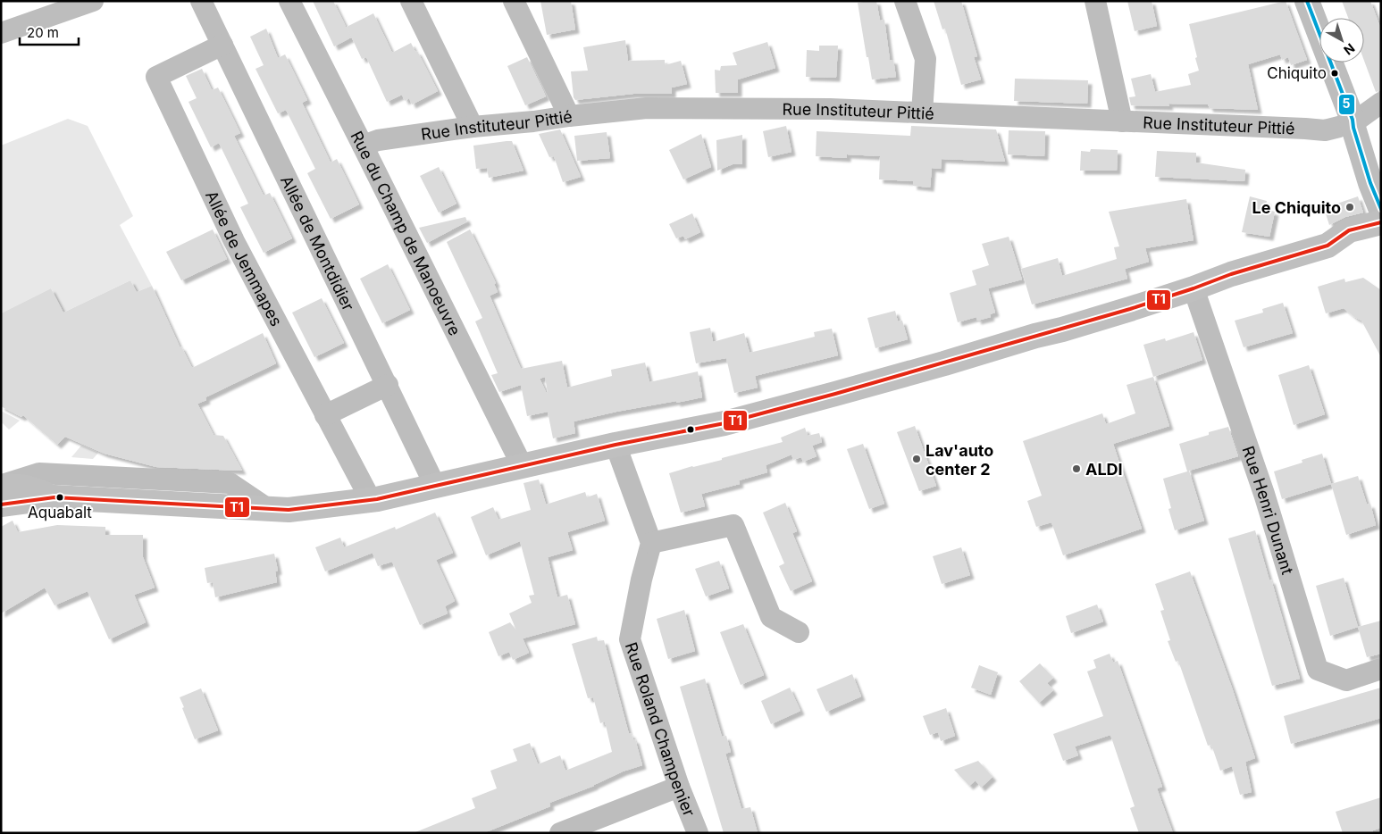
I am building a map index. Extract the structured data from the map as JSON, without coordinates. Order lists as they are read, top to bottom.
{
  "streets": {
    "street": [
      "Rue Instituteur Pittié",
      "Rue du Champ de Manoeuvre",
      "Allée de Montdidier",
      "Allée de Jemmapes",
      "Rue Henri Dunant",
      "Rue Roland Champenier"
    ]
  },
  "crossings": [
    ["Rue Instituteur Pittié", "Rue du Champ de Manoeuvre"],
    ["Allée de Montdidier", "Allée de Jemmapes"]
  ],
  "places": [
    "Chiquito",
    "Le Chiquito",
    "Lav'auto center 2",
    "ALDI",
    "Aquabalt"
  ],
  "lines": ["transit line 5", "transit line T1"],
  "scale_bar": "20 m",
  "north": "bottom right"
}
